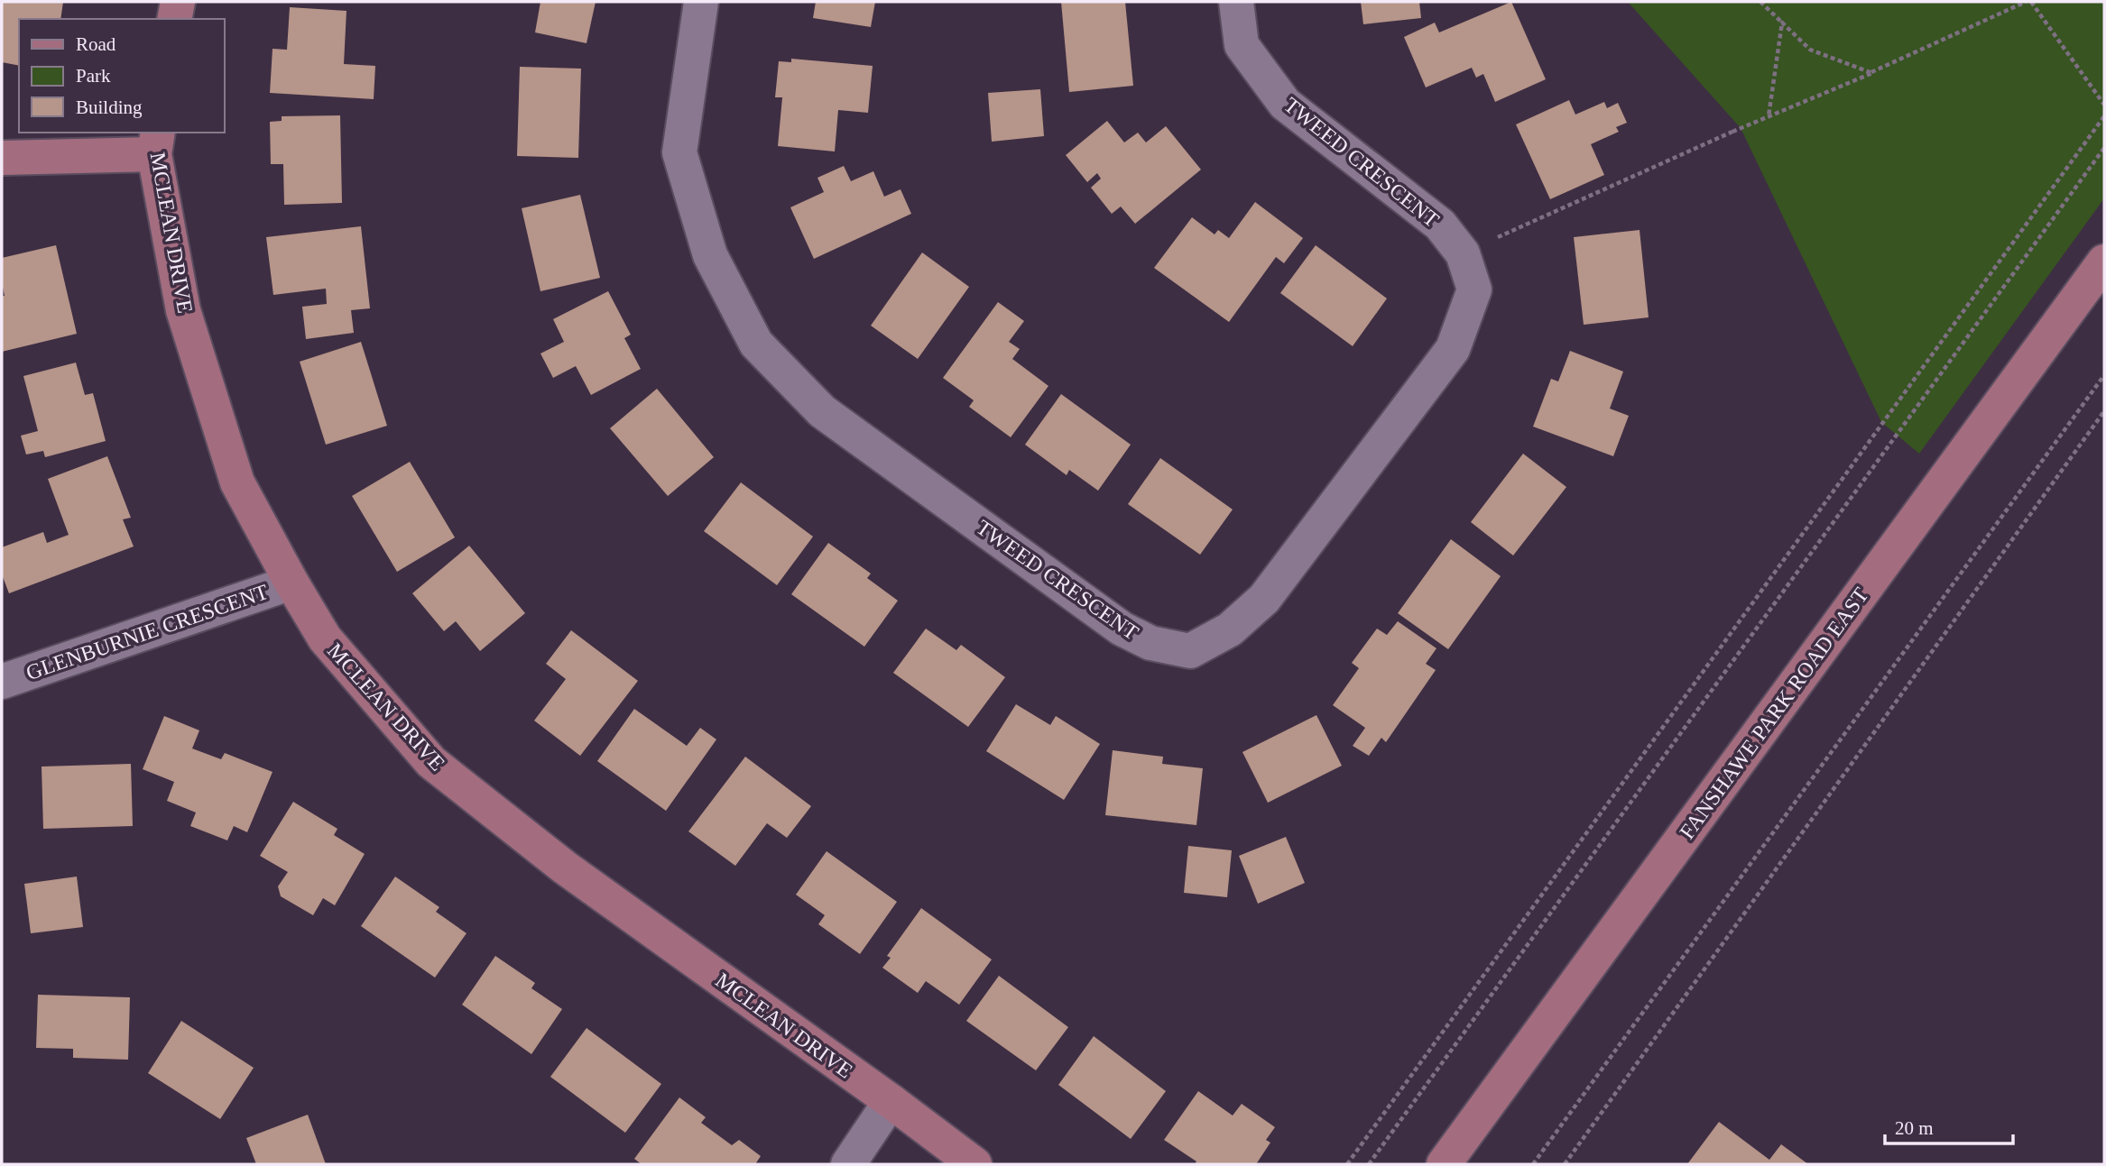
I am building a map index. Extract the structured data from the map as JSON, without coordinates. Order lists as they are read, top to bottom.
{
  "streets": {
    "street": [
      "TWEED CRESCENT",
      "MCLEAN DRIVE",
      "GLENBURNIE CRESCENT",
      "FANSHAWE PARK ROAD EAST"
    ]
  },
  "crossings": [
    ["MCLEAN DRIVE", "GLENBURNIE CRESCENT"]
  ],
  "legend": ["Road", "Park", "Building"],
  "scale_bar": "20 m"
}
